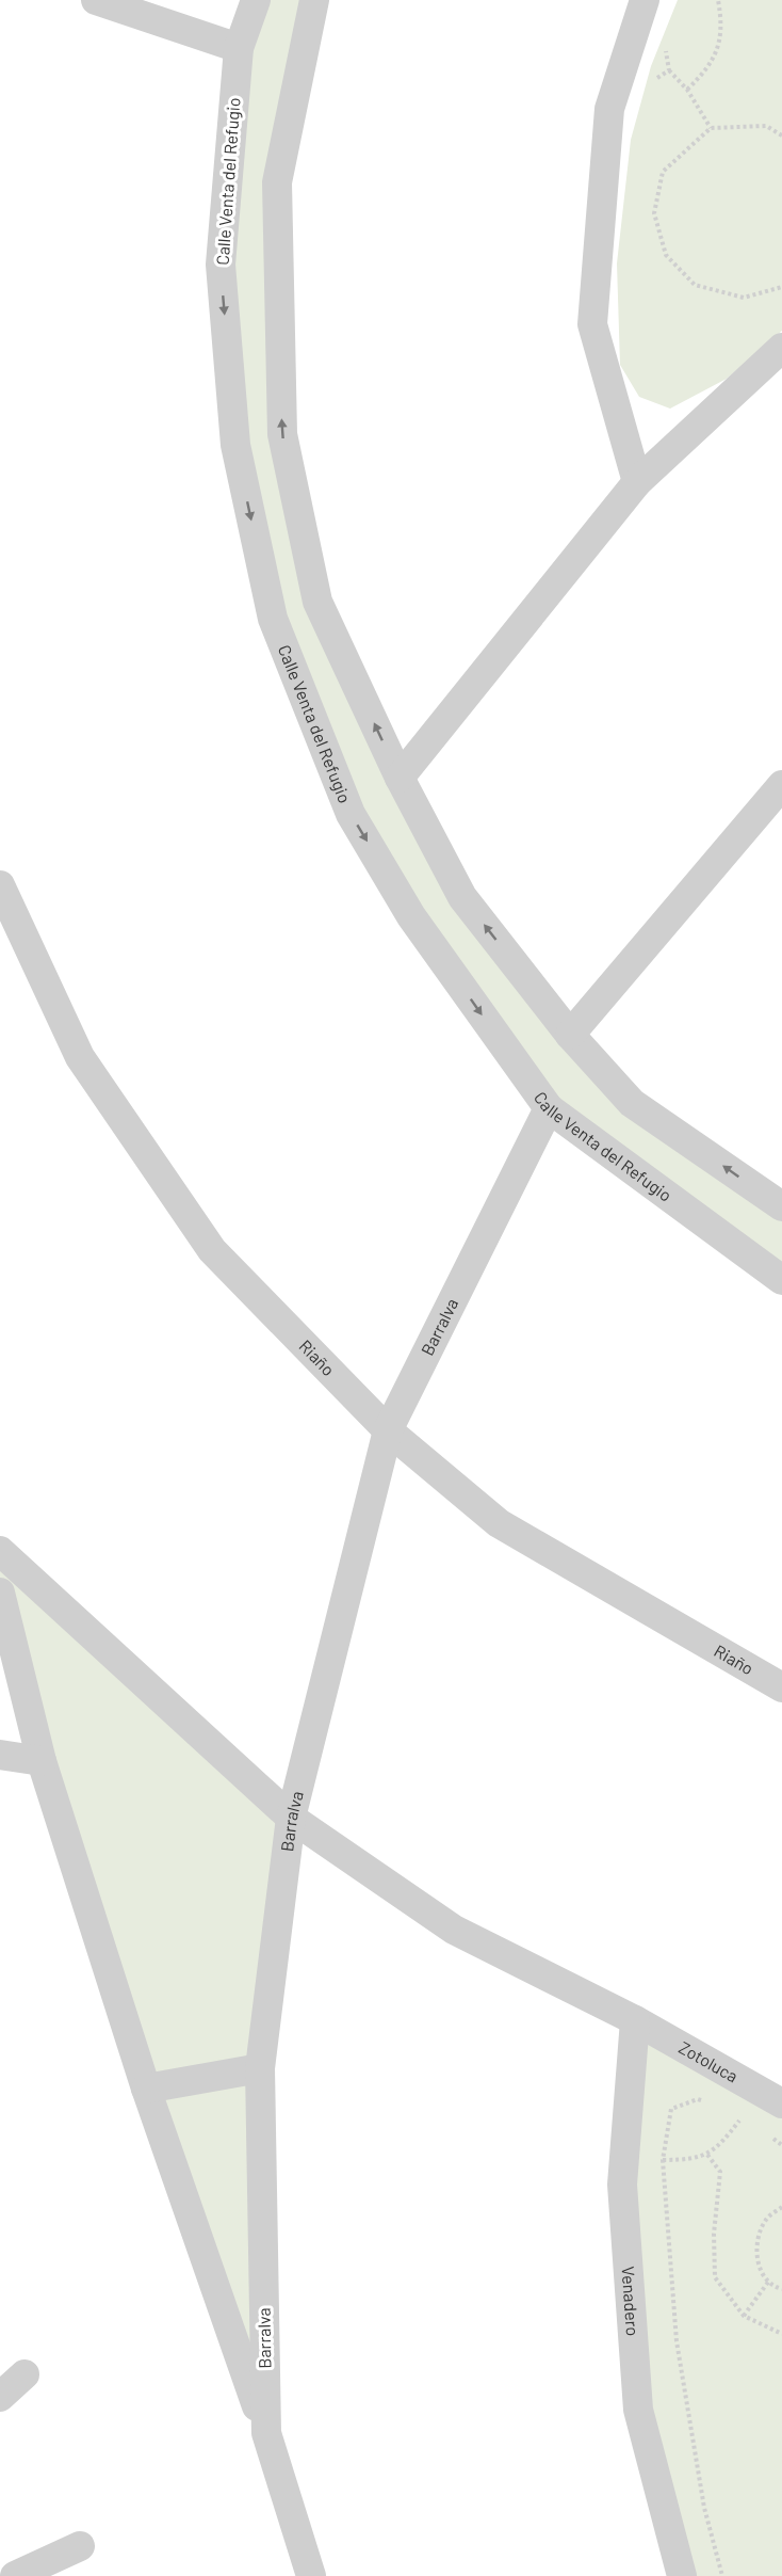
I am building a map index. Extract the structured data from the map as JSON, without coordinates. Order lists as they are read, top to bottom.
{
  "streets": {
    "street": [
      "Calle Venta del Refugio",
      "Barralva",
      "Riaño",
      "Zotoluca",
      "Venadero"
    ]
  },
  "crossings": [
    ["Calle Venta del Refugio", "Barralva"],
    ["Barralva", "Riaño"],
    ["Barralva", "Zotoluca"],
    ["Zotoluca", "Venadero"]
  ]
}
